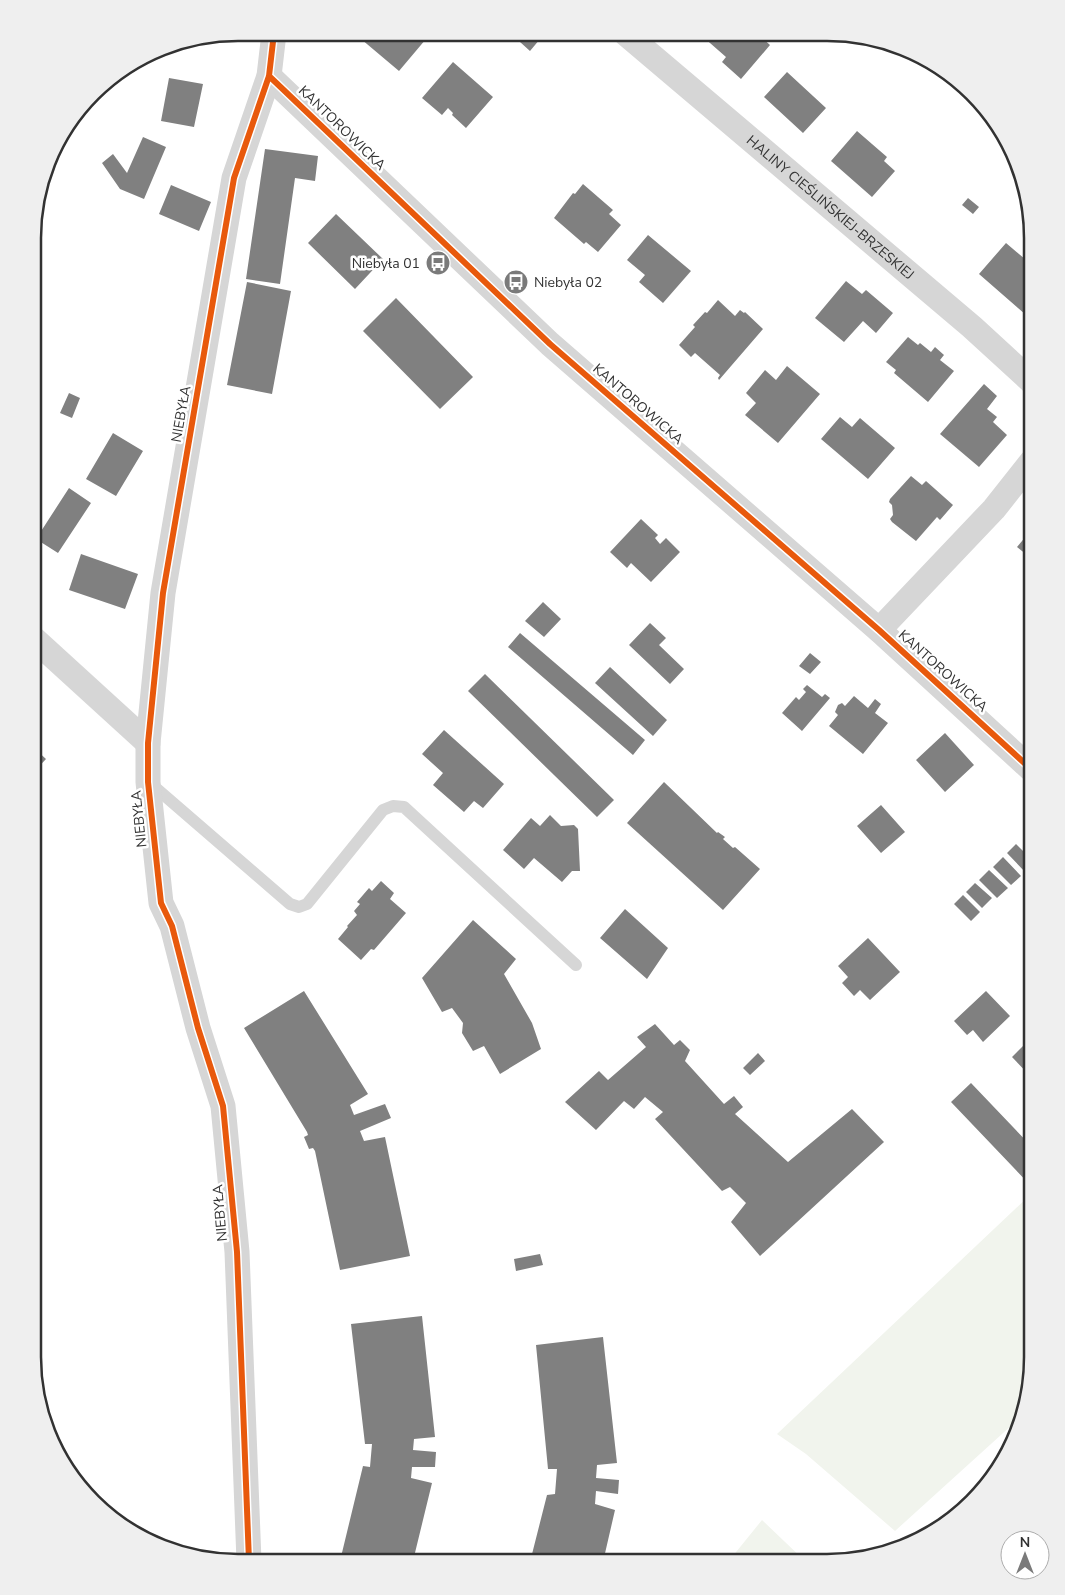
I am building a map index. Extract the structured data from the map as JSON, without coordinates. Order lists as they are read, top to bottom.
{
  "streets": {
    "street": ["KANTOROWICKA", "HALINY CIEŚLIŃSKIEJ-BRZESKIEJ", "NIEBYŁA"]
  },
  "crossings": [
    ["KANTOROWICKA", "NIEBYŁA"]
  ],
  "places": {
    "bus stop": ["Niebyła 01", "Niebyła 02"]
  },
  "north": "top"
}
